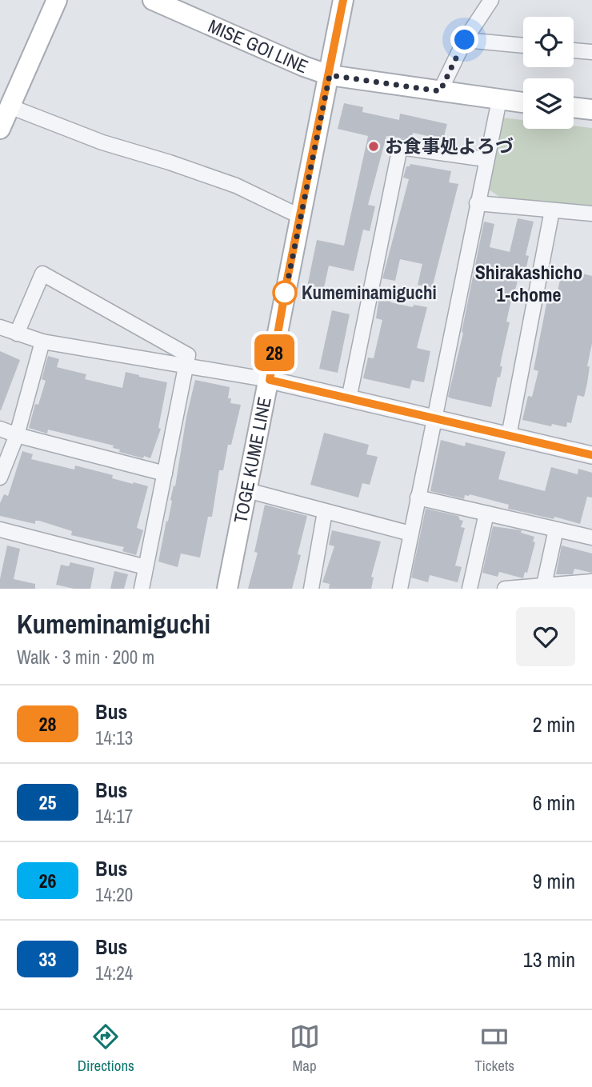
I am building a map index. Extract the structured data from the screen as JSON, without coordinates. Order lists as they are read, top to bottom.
{
  "streets": {
    "main road": ["MISE GOI LINE", "TOGE KUME LINE"]
  },
  "crossings": [
    ["MISE GOI LINE", "TOGE KUME LINE"]
  ],
  "districts": ["Shirakashicho 1-chome"],
  "places": ["お食事処よろづ", "Kumeminamiguchi"],
  "lines": ["bus line 28"],
  "page": {
    "on_map": "28",
    "heading": ["Kumeminamiguchi", "Walk · 3 min · 200 m"],
    "list": [
      {
        "mark": "28",
        "name": "Bus",
        "note": "14:13",
        "value": "2 min"
      },
      {
        "mark": "25",
        "name": "Bus",
        "note": "14:17",
        "value": "6 min"
      },
      {
        "mark": "26",
        "name": "Bus",
        "note": "14:20",
        "value": "9 min"
      },
      {
        "mark": "33",
        "name": "Bus",
        "note": "14:24",
        "value": "13 min"
      }
    ],
    "tabs": ["Directions", "Map", "Tickets"]
  }
}
